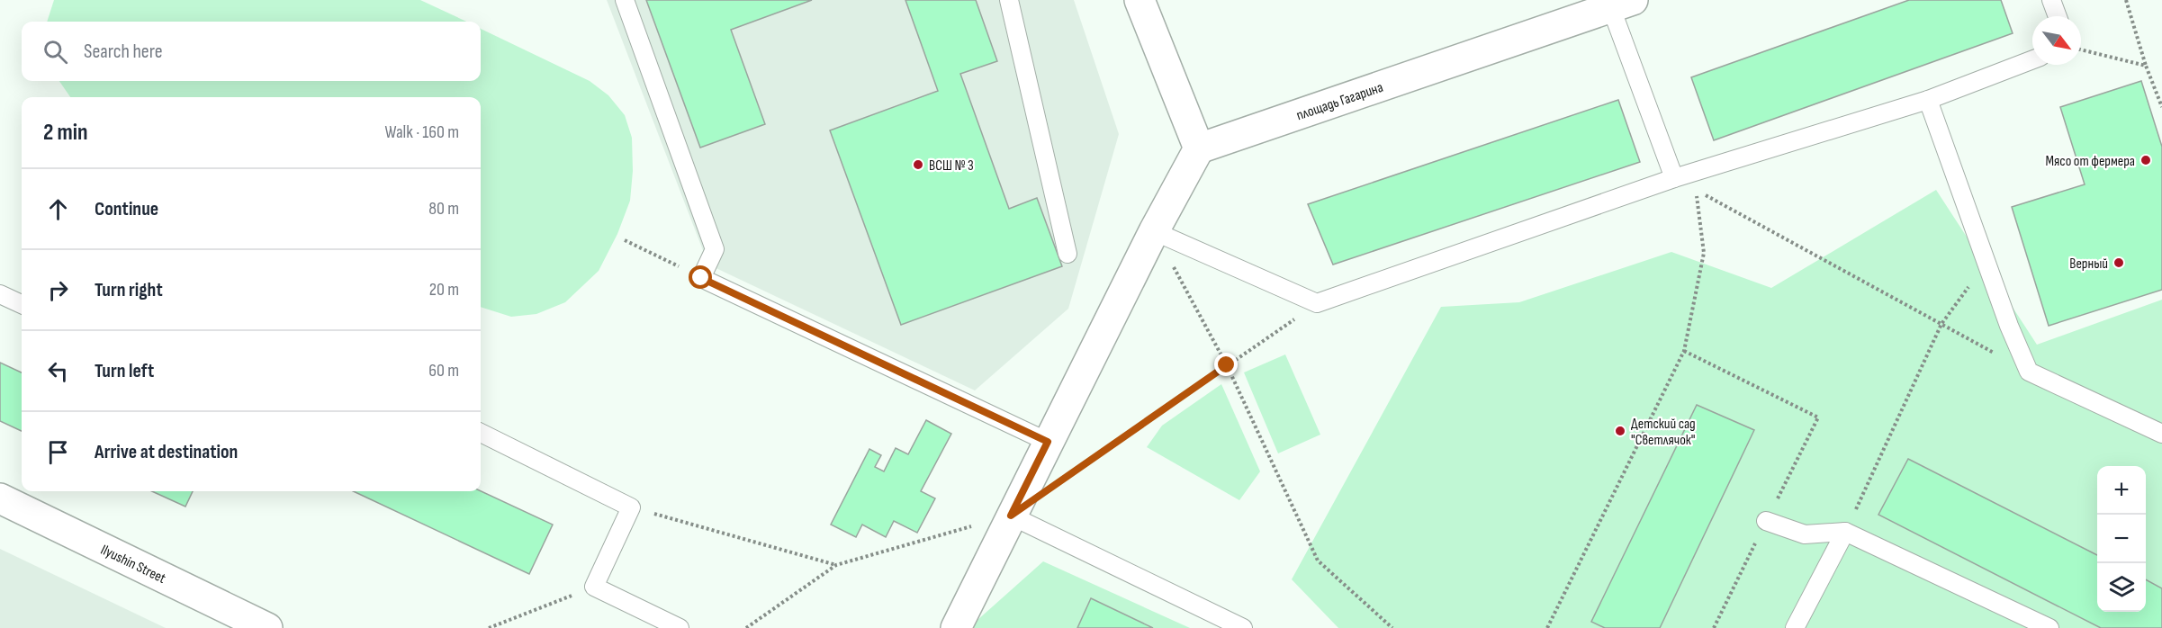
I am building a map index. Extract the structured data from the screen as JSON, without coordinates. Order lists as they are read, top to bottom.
{
  "streets": {
    "street": ["площадь Гагарина", "Ilyushin Street"]
  },
  "places": [
    "Мясо от фермера",
    "ВСШ № 3",
    "Верный",
    "Детский сад \"Светлячок\""
  ],
  "north": "bottom right",
  "page": {
    "search": "Search here",
    "heading": ["2 min", "Walk · 160 m"],
    "list": [
      ["Continue", "80 m"],
      ["Turn right", "20 m"],
      ["Turn left", "60 m"],
      "Arrive at destination"
    ],
    "map_buttons": ["+", "−"]
  }
}
